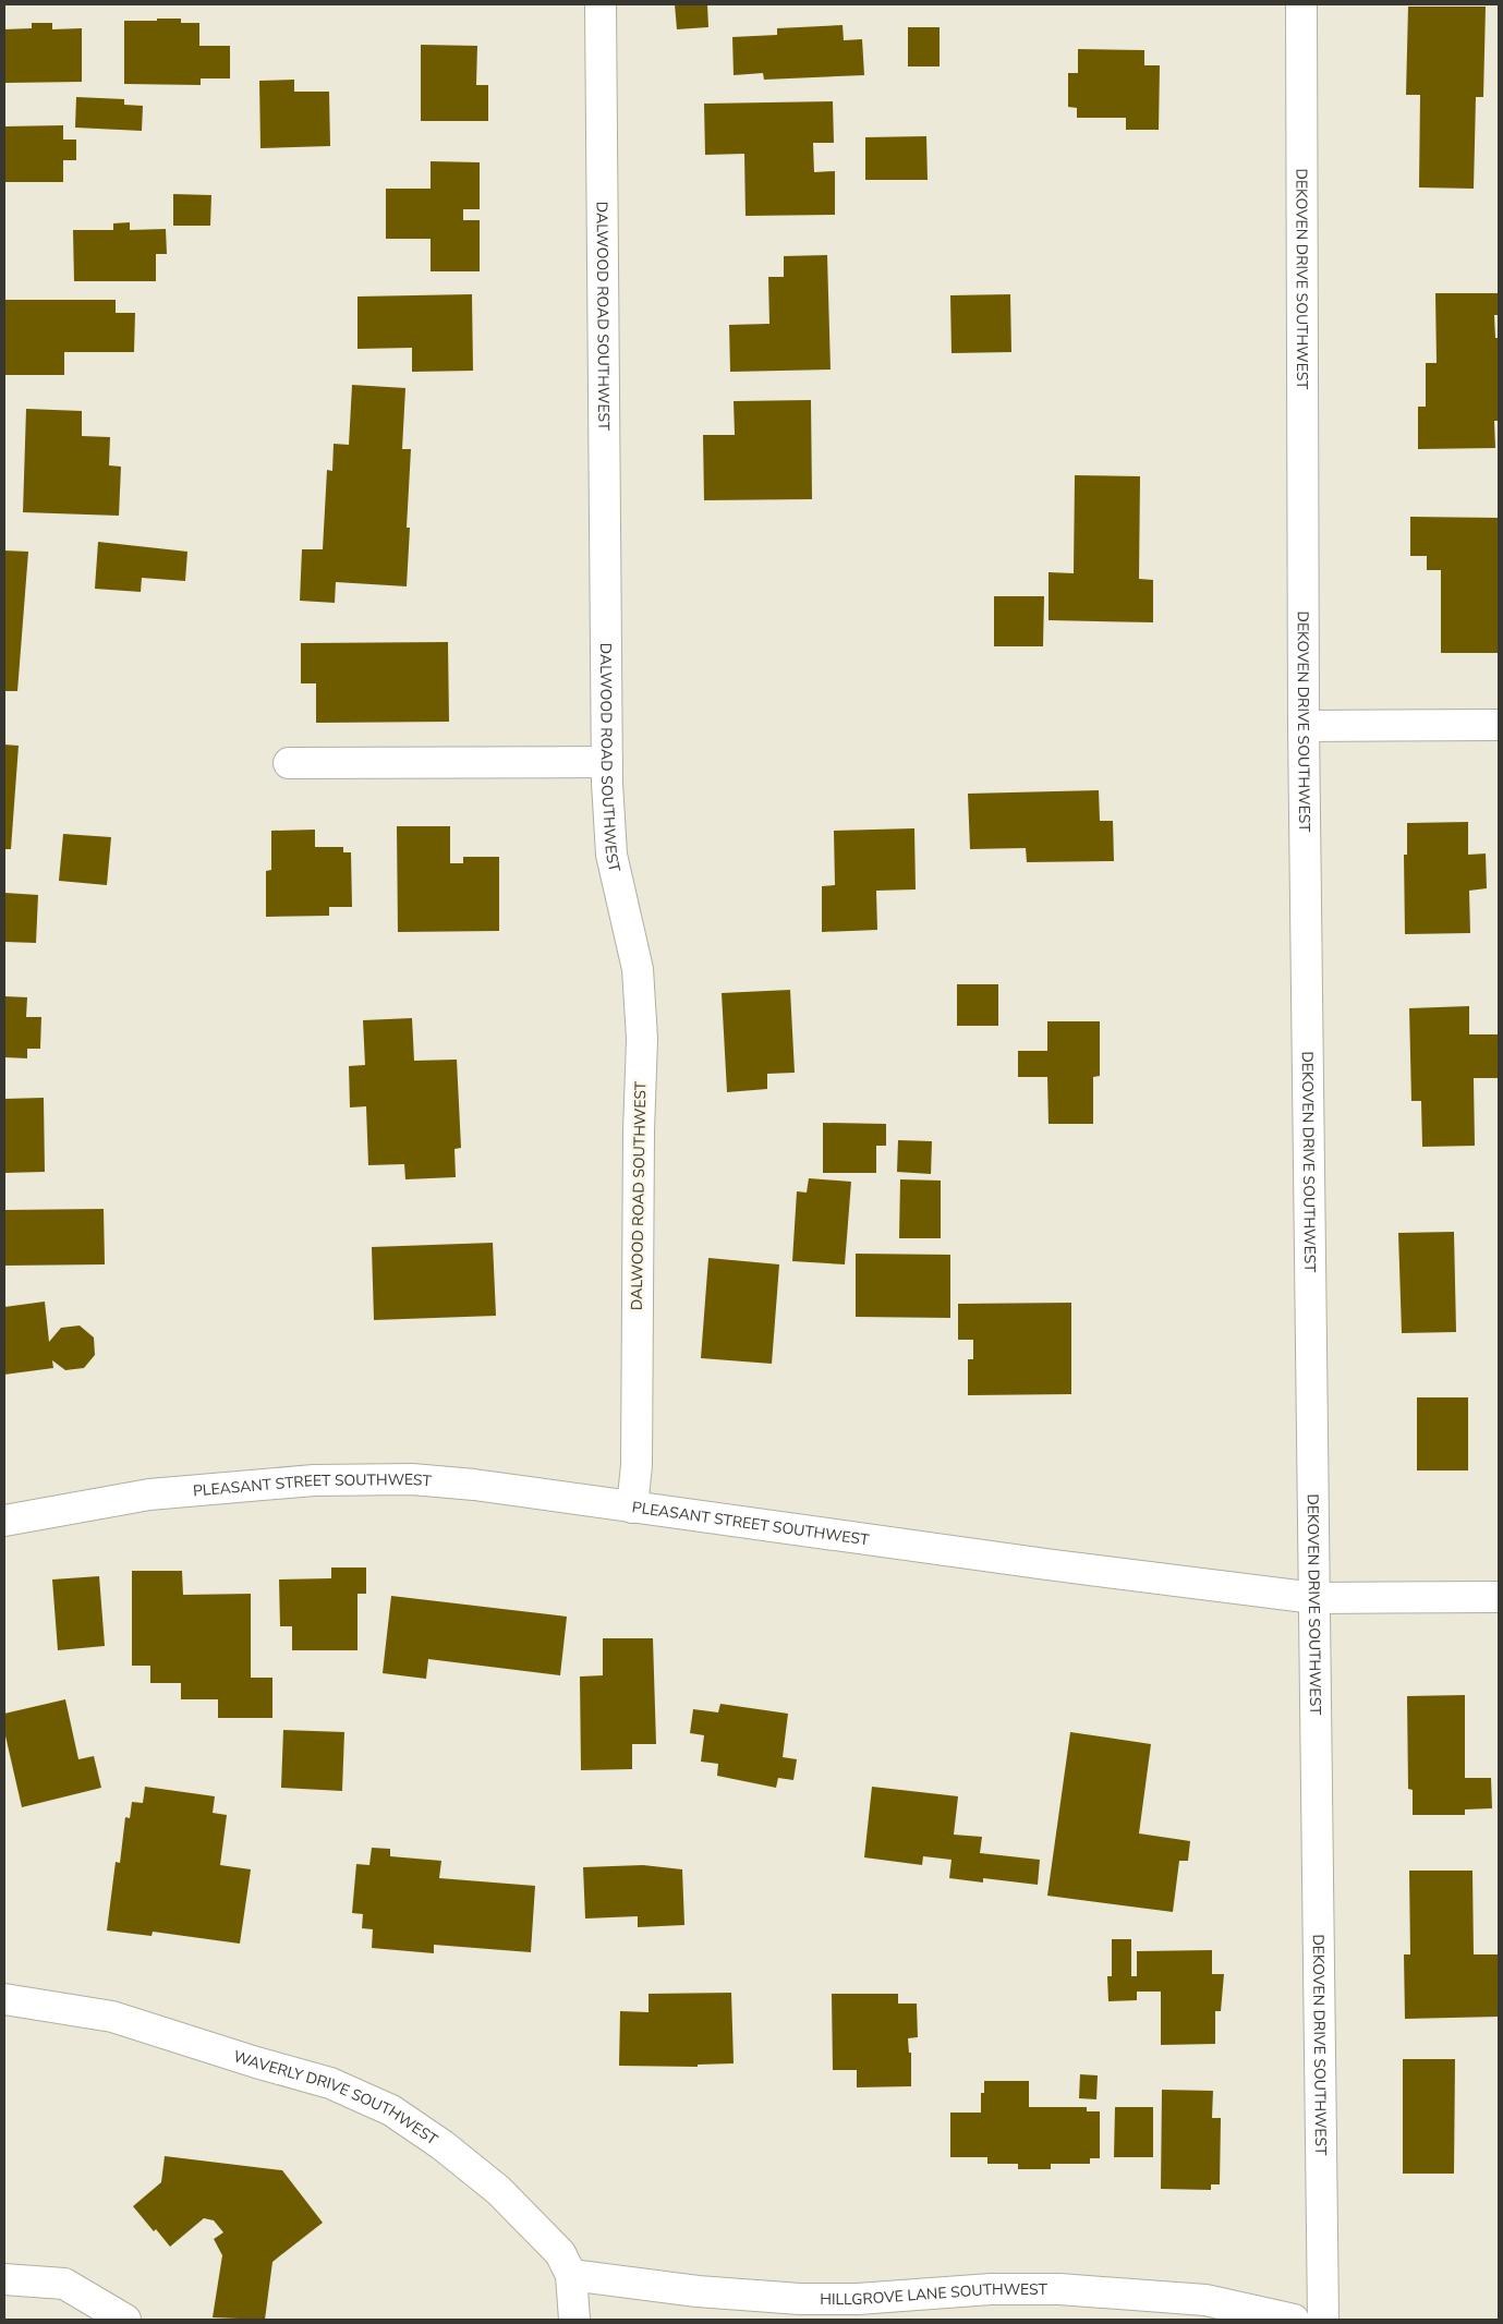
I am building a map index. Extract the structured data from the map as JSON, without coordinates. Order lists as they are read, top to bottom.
{
  "streets": {
    "street": [
      "DEKOVEN DRIVE SOUTHWEST",
      "DALWOOD ROAD SOUTHWEST",
      "PLEASANT STREET SOUTHWEST",
      "WAVERLY DRIVE SOUTHWEST",
      "HILLGROVE LANE SOUTHWEST"
    ]
  },
  "crossings": [
    ["DEKOVEN DRIVE SOUTHWEST", "PLEASANT STREET SOUTHWEST"],
    ["DALWOOD ROAD SOUTHWEST", "PLEASANT STREET SOUTHWEST"],
    ["WAVERLY DRIVE SOUTHWEST", "HILLGROVE LANE SOUTHWEST"]
  ]
}
